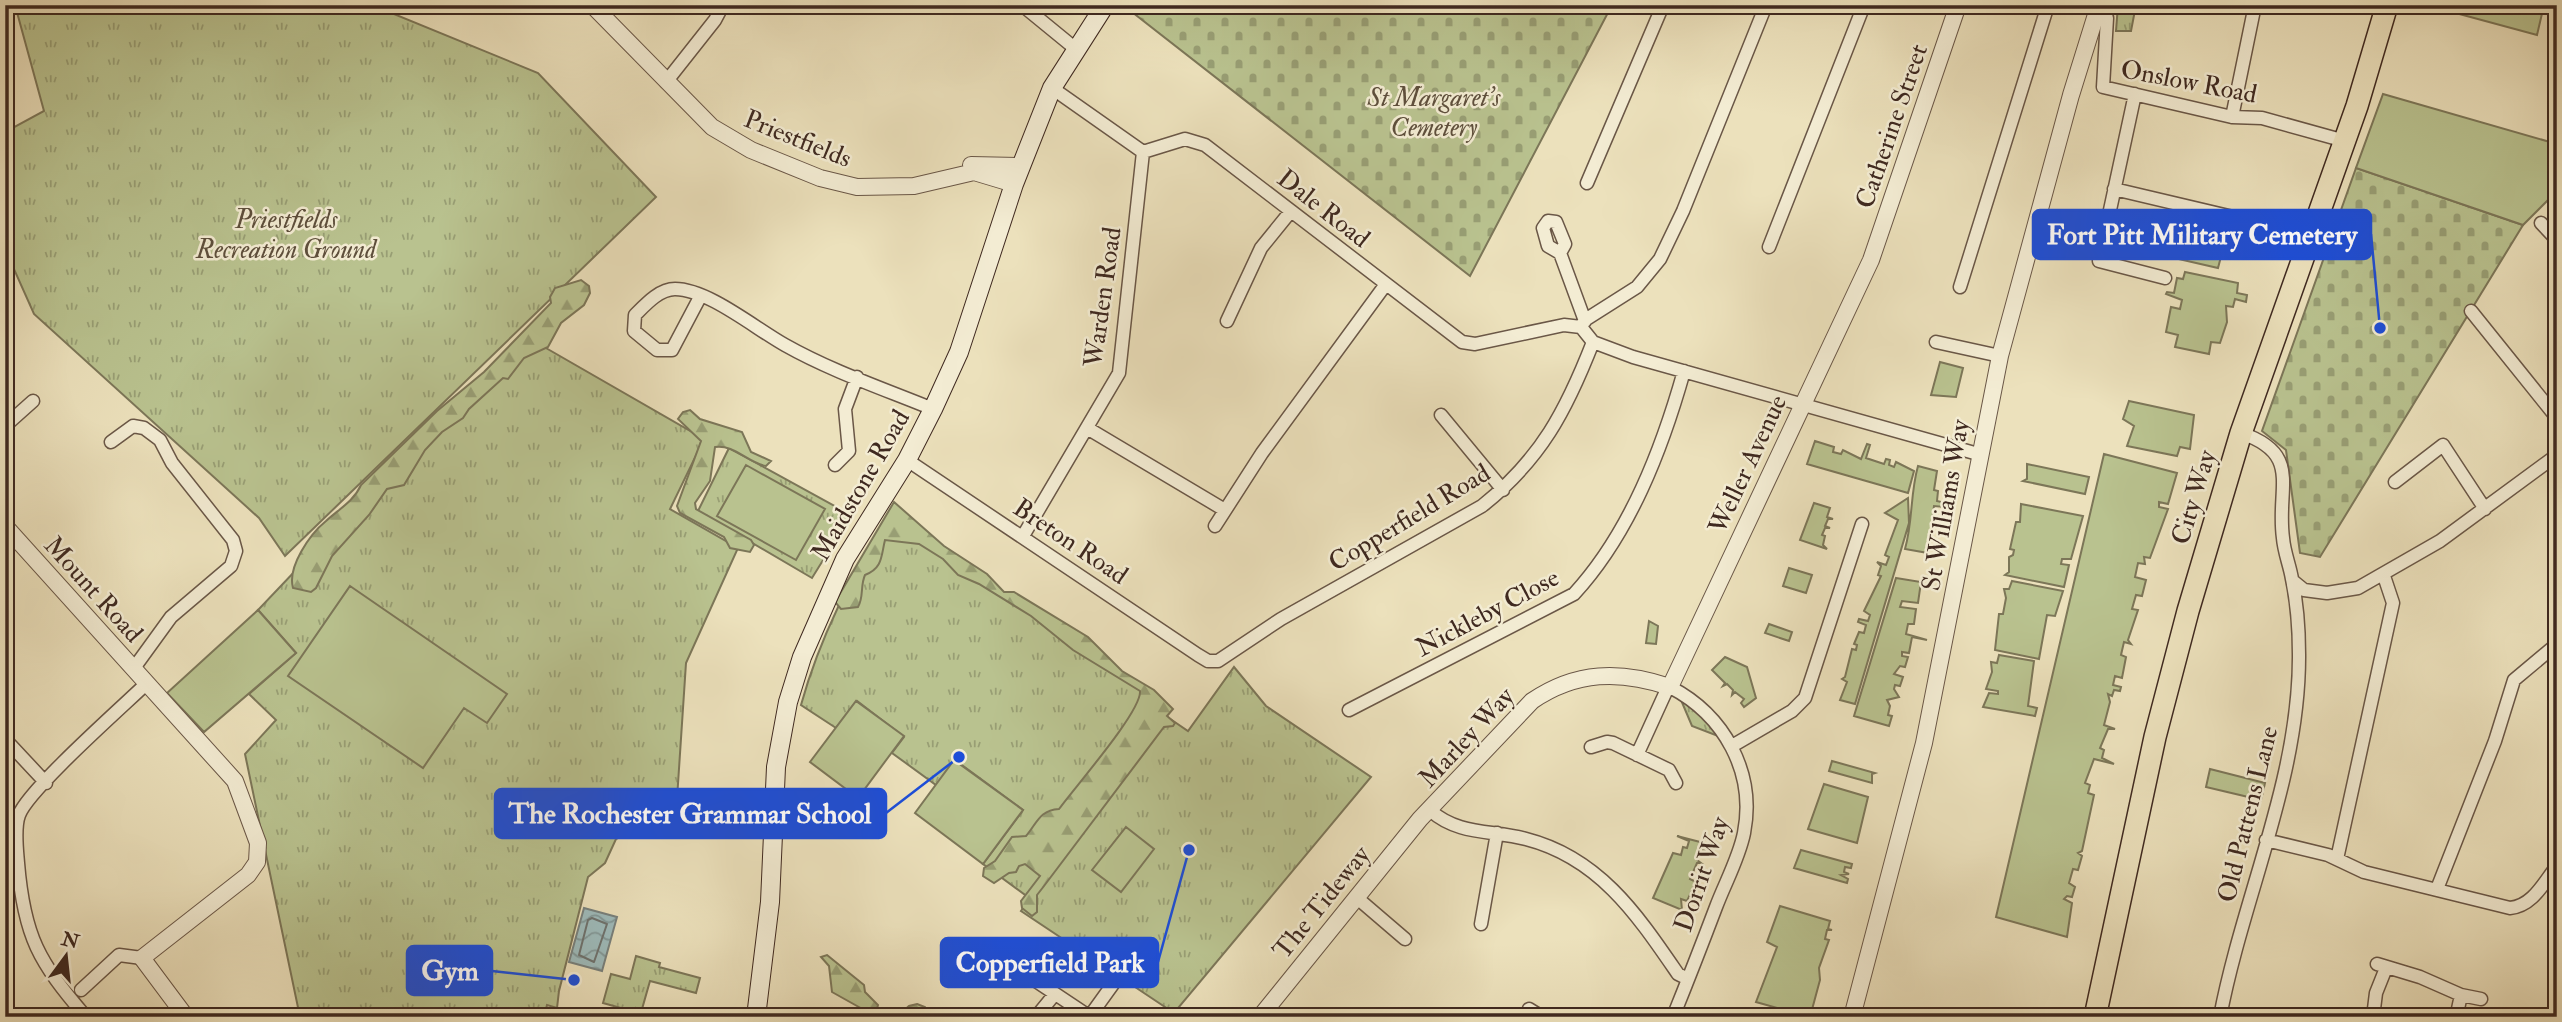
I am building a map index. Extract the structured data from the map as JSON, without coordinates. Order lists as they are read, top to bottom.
{
  "streets": {
    "main road": ["Maidstone Road", "City Way"],
    "street": [
      "Onslow Road",
      "Catherine Street",
      "Priestfields",
      "Dale Road",
      "Warden Road",
      "Weller Avenue",
      "St Williams Way",
      "Copperfield Road",
      "Breton Road",
      "Mount Road",
      "Nickleby Close",
      "Marley Way",
      "Old Pattens Lane",
      "Dorrit Way",
      "The Tideway"
    ]
  },
  "crossings": [
    ["Onslow Road", "City Way"],
    ["Onslow Road", "St Williams Way"],
    ["Catherine Street", "Weller Avenue"],
    ["Priestfields", "Maidstone Road"],
    ["Dale Road", "Warden Road"],
    ["Warden Road", "Breton Road"],
    ["Weller Avenue", "Marley Way"],
    ["Weller Avenue", "Dorrit Way"],
    ["Maidstone Road", "Breton Road"],
    ["City Way", "Old Pattens Lane"],
    ["Copperfield Road", "Breton Road"],
    ["Marley Way", "Dorrit Way"],
    ["Marley Way", "The Tideway"]
  ],
  "parks": ["St Margaret's Cemetery", "Priestfields Recreation Ground"],
  "places": [
    "Fort Pitt Military Cemetery",
    "The Rochester Grammar School",
    "Copperfield Park",
    "Gym"
  ],
  "north": "top"
}
